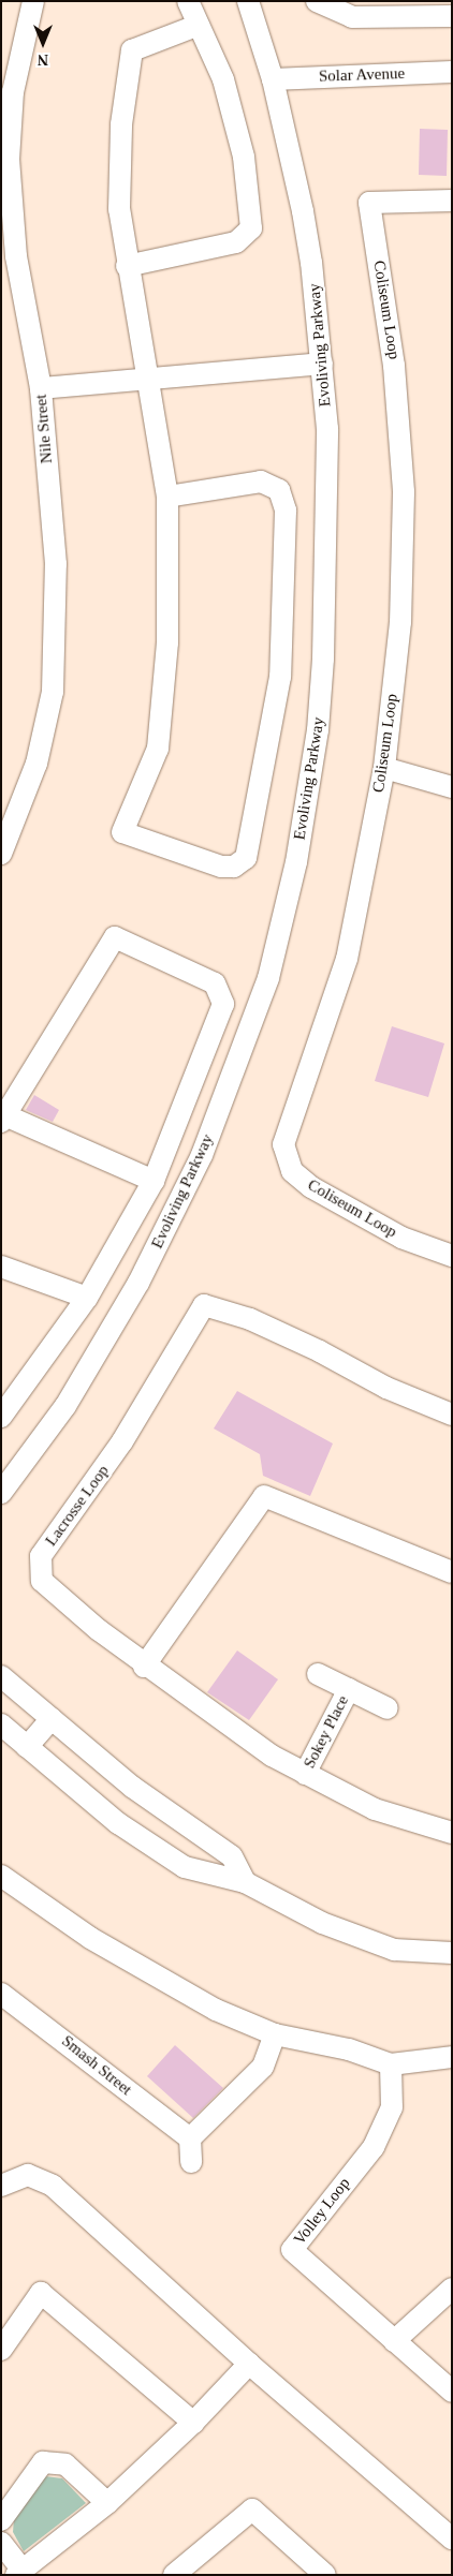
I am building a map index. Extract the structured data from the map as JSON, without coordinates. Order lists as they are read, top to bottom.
{
  "streets": {
    "street": [
      "Solar Avenue",
      "Coliseum Loop",
      "Evoliving Parkway",
      "Nile Street",
      "Lacrosse Loop",
      "Sokey Place",
      "Smash Street",
      "Volley Loop"
    ]
  },
  "crossings": [
    ["Solar Avenue", "Evoliving Parkway"],
    ["Lacrosse Loop", "Sokey Place"]
  ],
  "north": "bottom"
}
